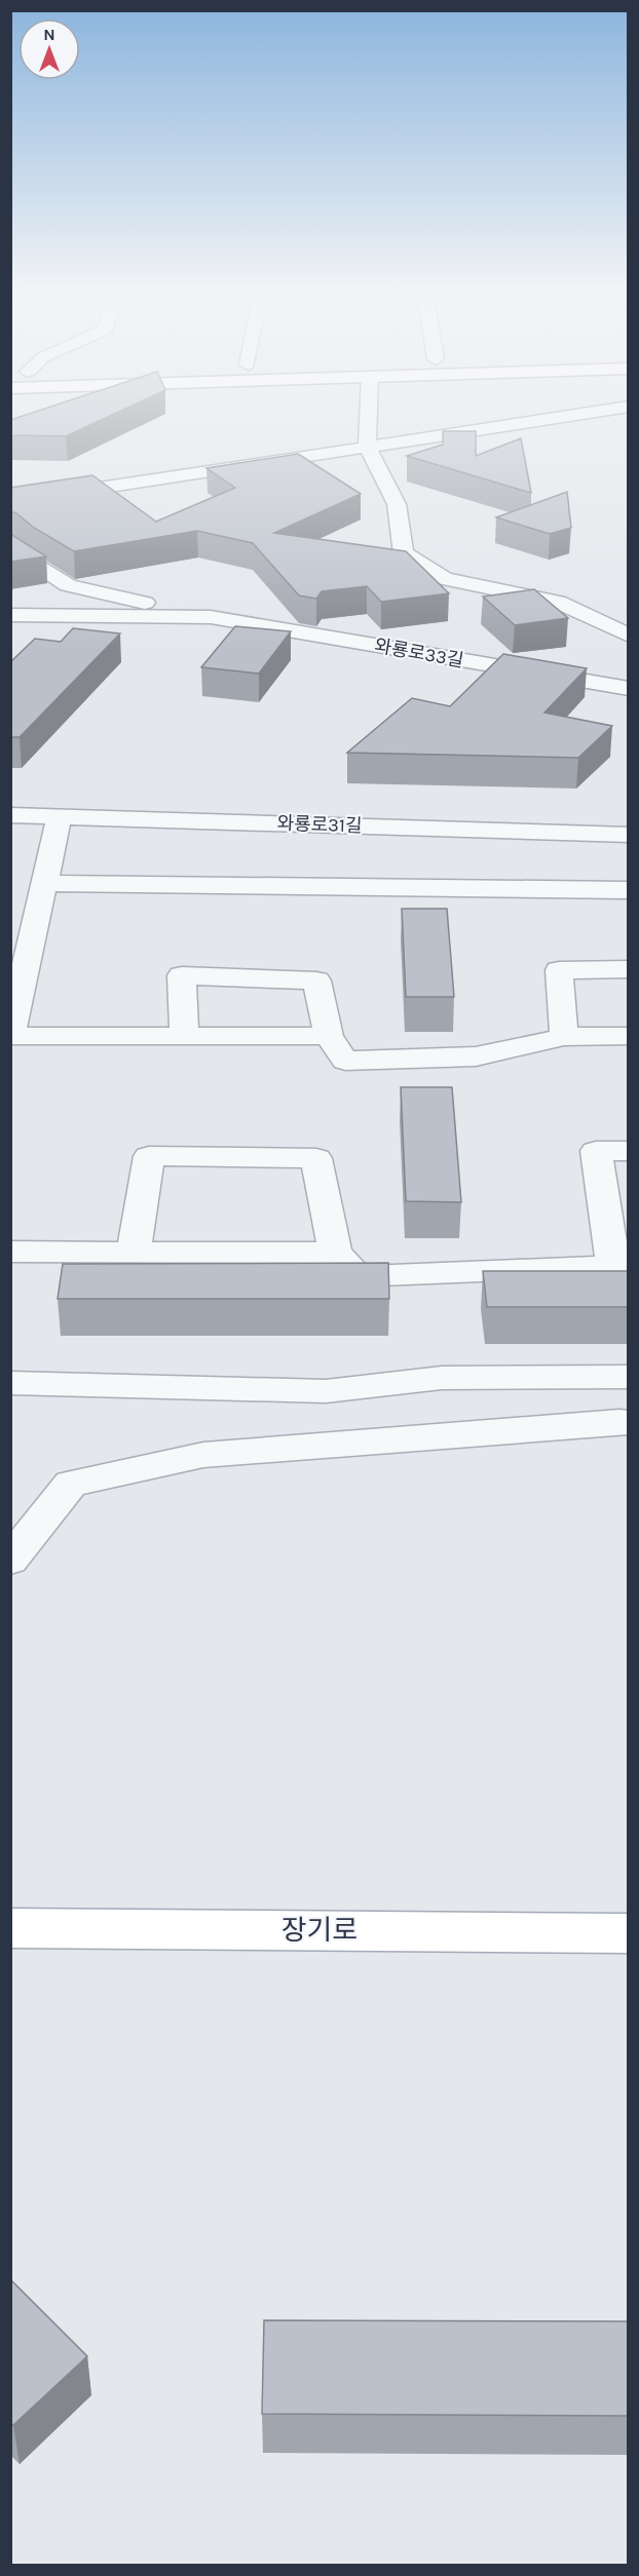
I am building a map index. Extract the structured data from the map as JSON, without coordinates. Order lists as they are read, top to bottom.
{
  "streets": {
    "main road": ["장기로"],
    "street": ["와룡로33길", "와룡로31길"]
  },
  "north": "top"
}
